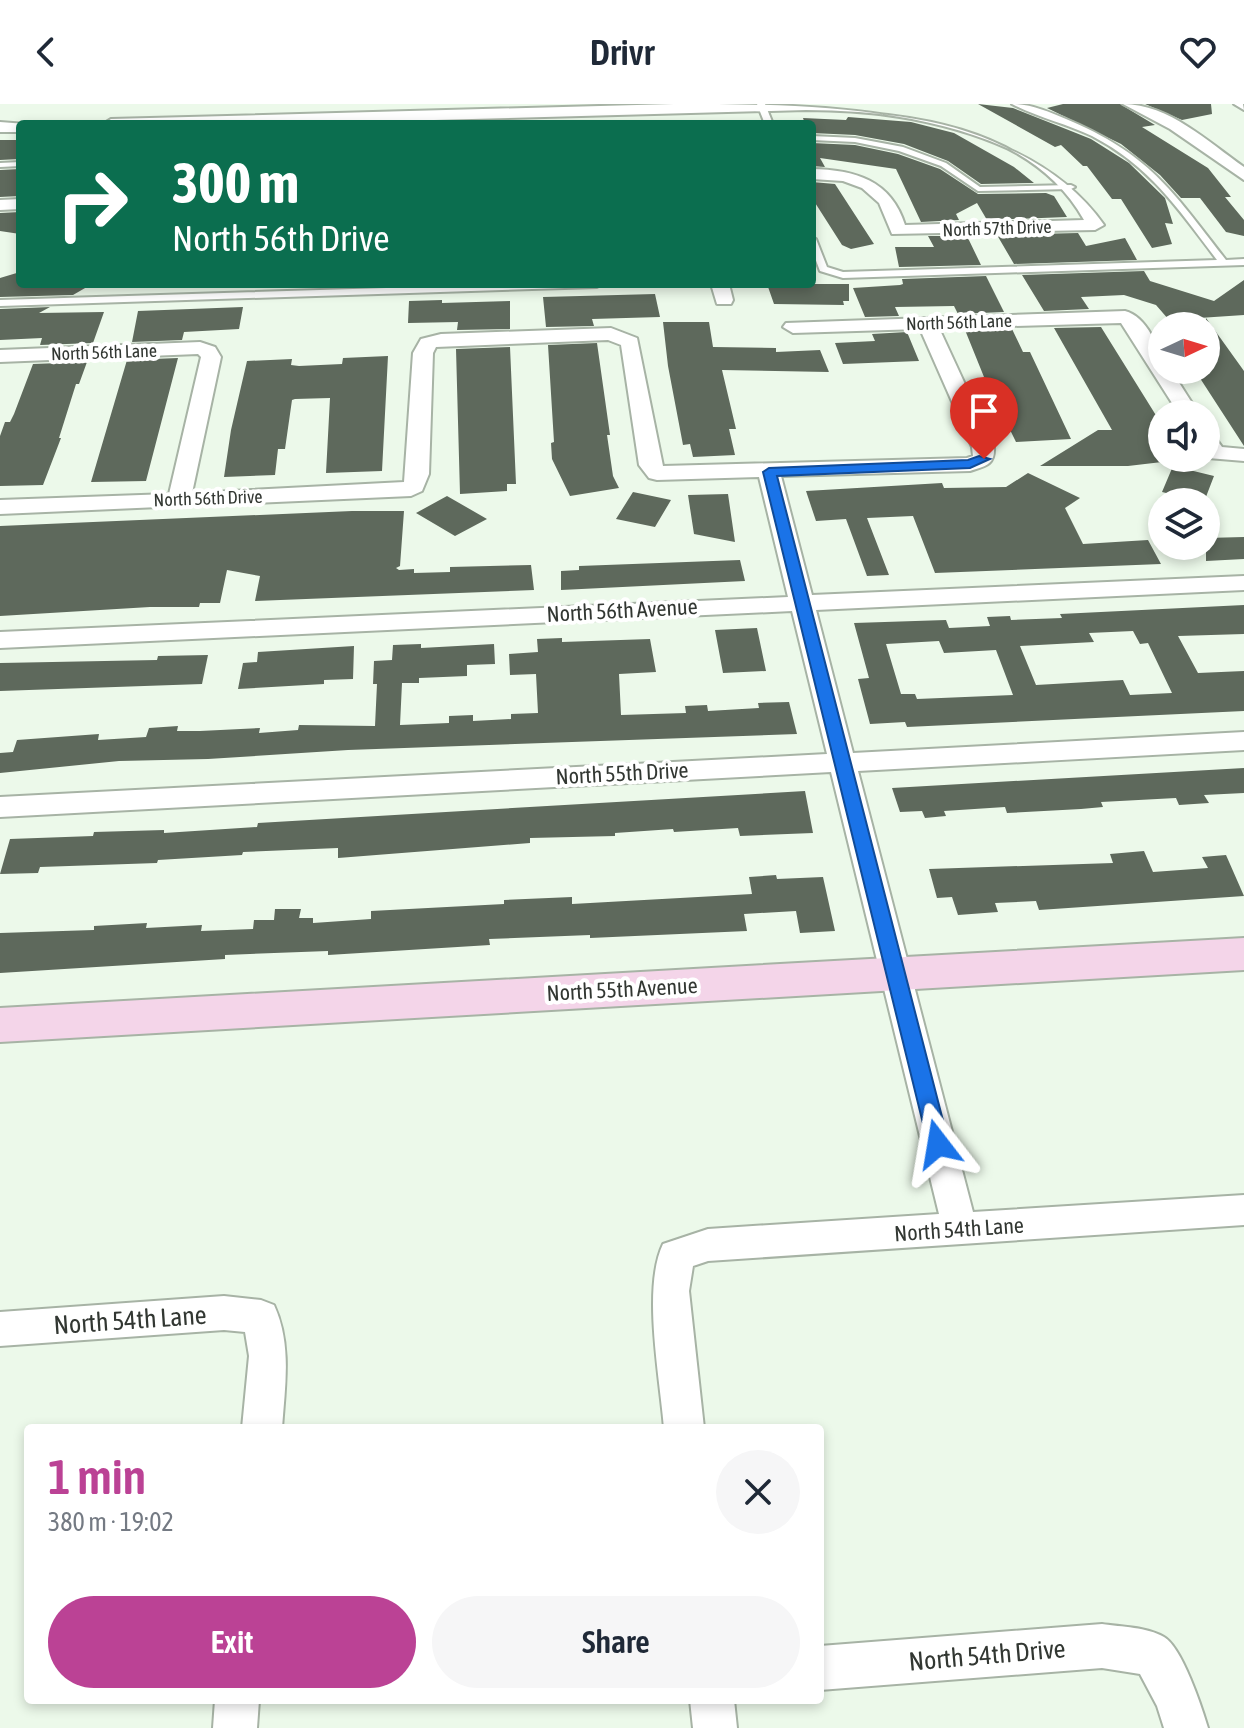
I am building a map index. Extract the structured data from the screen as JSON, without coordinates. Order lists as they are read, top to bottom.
{
  "streets": {
    "street": [
      "North 57th Drive",
      "North 56th Lane",
      "North 56th Drive",
      "North 56th Avenue",
      "North 55th Drive",
      "North 55th Avenue",
      "North 54th Lane",
      "North 54th Drive"
    ]
  },
  "crossings": [
    ["North 56th Lane", "North 56th Drive"]
  ],
  "north": "right",
  "page": {
    "header": "Drivr",
    "turn": ["300 m", "North 56th Drive"],
    "heading": ["1 min", "380 m · 19:02"],
    "buttons": ["Exit", "Share"]
  }
}
